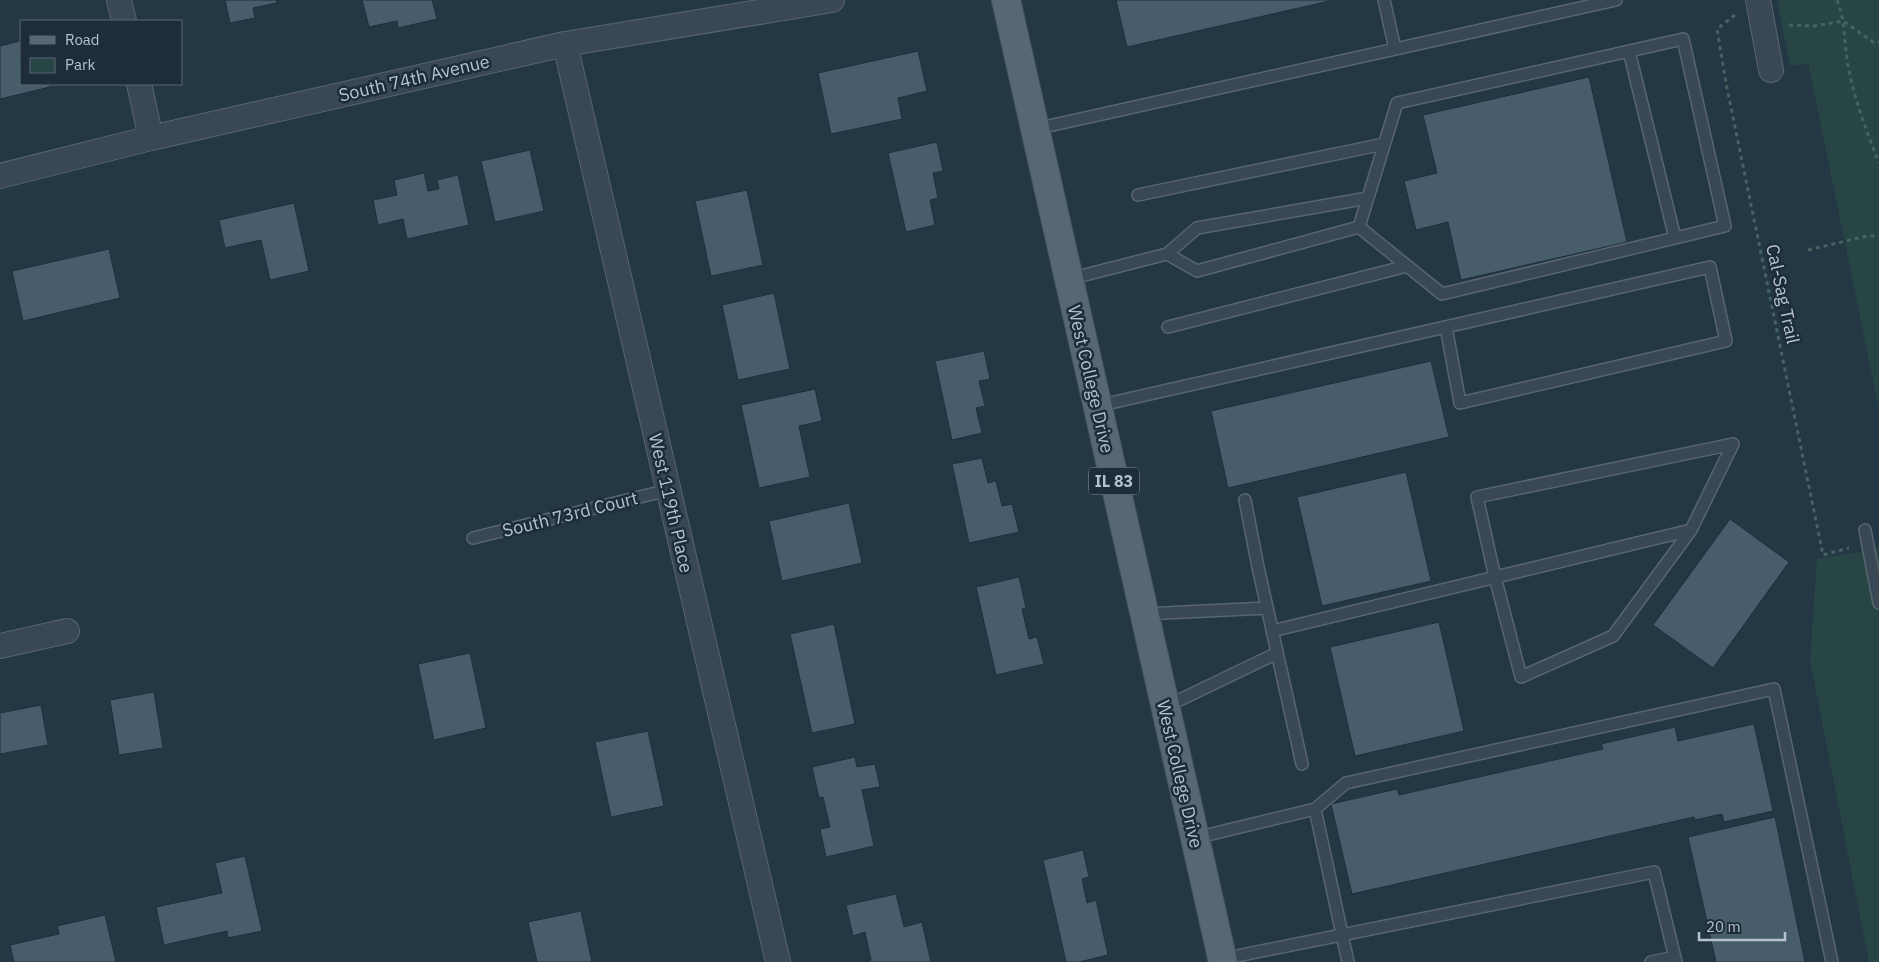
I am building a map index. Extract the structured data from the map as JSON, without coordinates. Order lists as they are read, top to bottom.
{
  "streets": {
    "main road": ["West College Drive", "IL 83"],
    "street": ["South 74th Avenue", "West 119th Place"],
    "lane": ["South 73rd Court"],
    "path": ["Cal-Sag Trail"]
  },
  "crossings": [
    ["South 74th Avenue", "West 119th Place"],
    ["West 119th Place", "South 73rd Court"]
  ],
  "legend": ["Road", "Park"],
  "scale_bar": "20 m"
}
